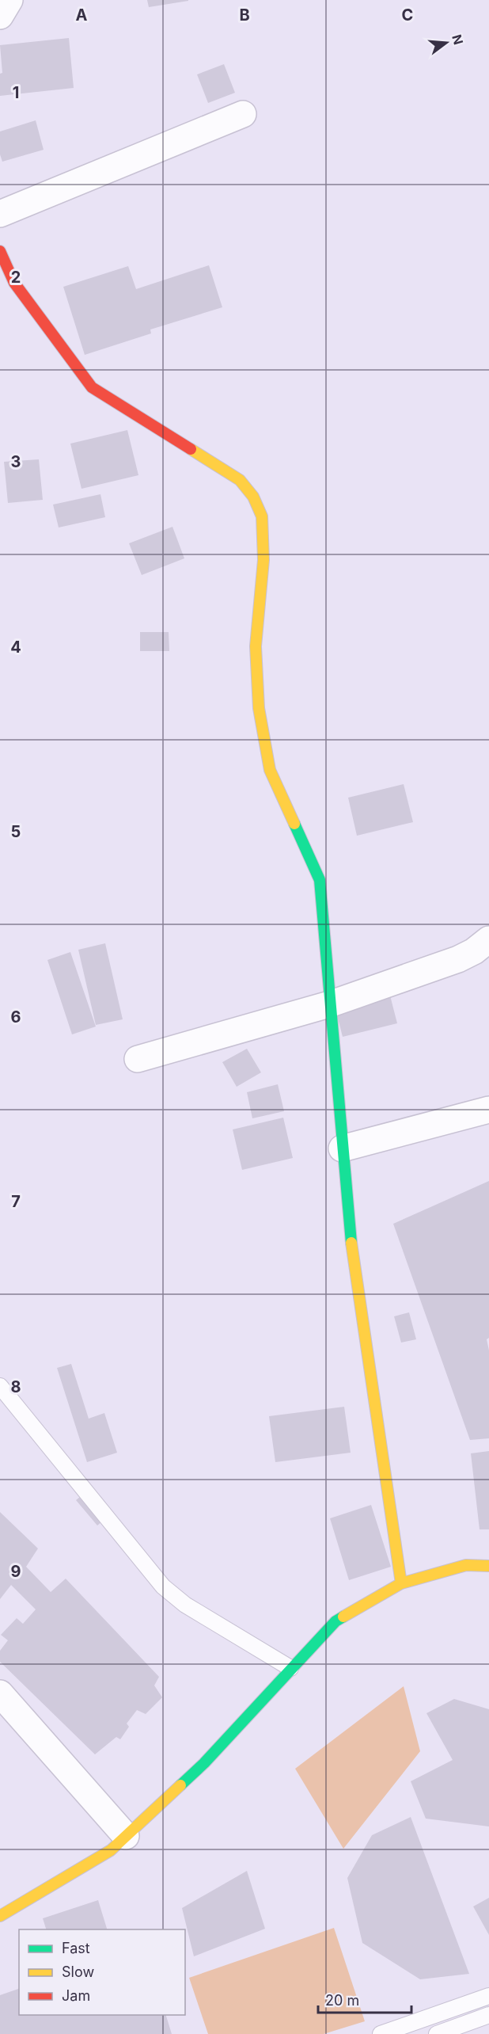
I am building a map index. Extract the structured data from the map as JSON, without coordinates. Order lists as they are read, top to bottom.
{
  "legend": ["Fast", "Slow", "Jam"],
  "scale_bar": "20 m",
  "north": "right",
  "grid": {
    "columns": ["A", "B", "C"],
    "rows": [
      "1",
      "2",
      "3",
      "4",
      "5",
      "6",
      "7",
      "8",
      "9"
    ]
  }
}
